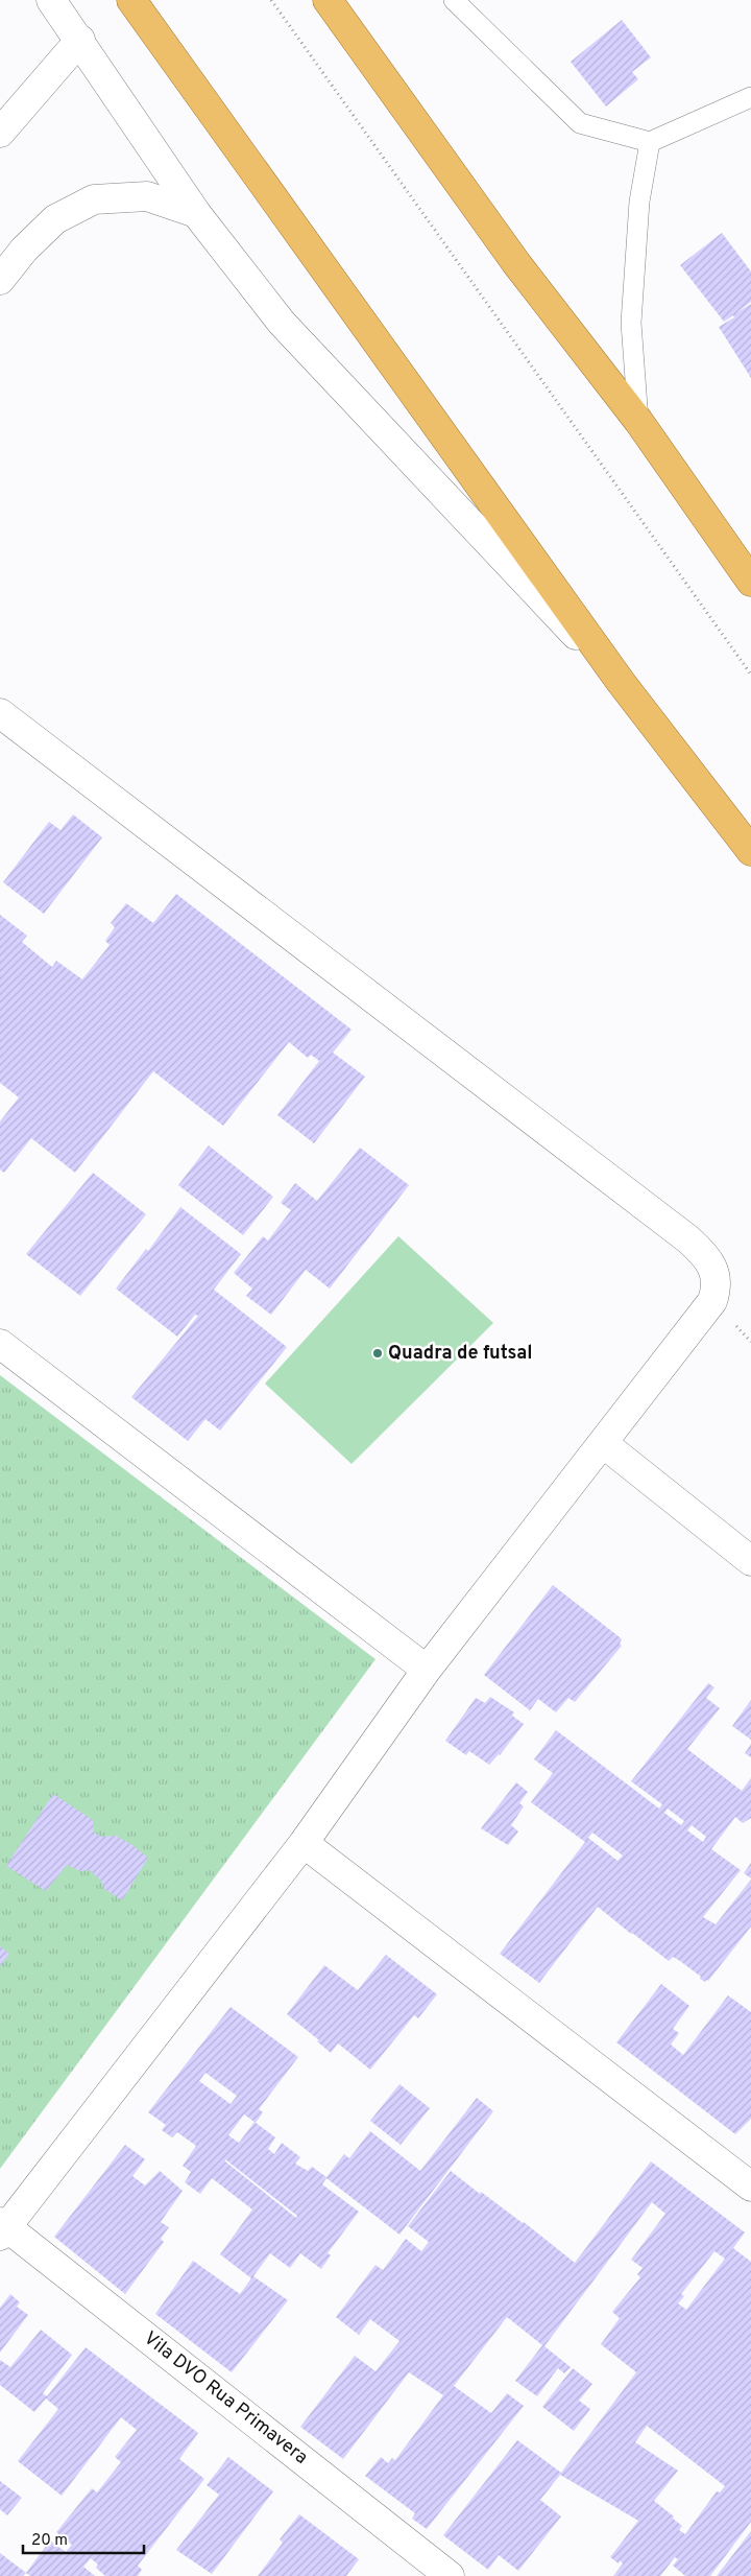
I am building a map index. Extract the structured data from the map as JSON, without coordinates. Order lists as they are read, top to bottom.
{
  "streets": {
    "street": ["Vila DVO Rua Primavera"]
  },
  "places": ["Quadra de futsal"],
  "scale_bar": "20 m"
}
